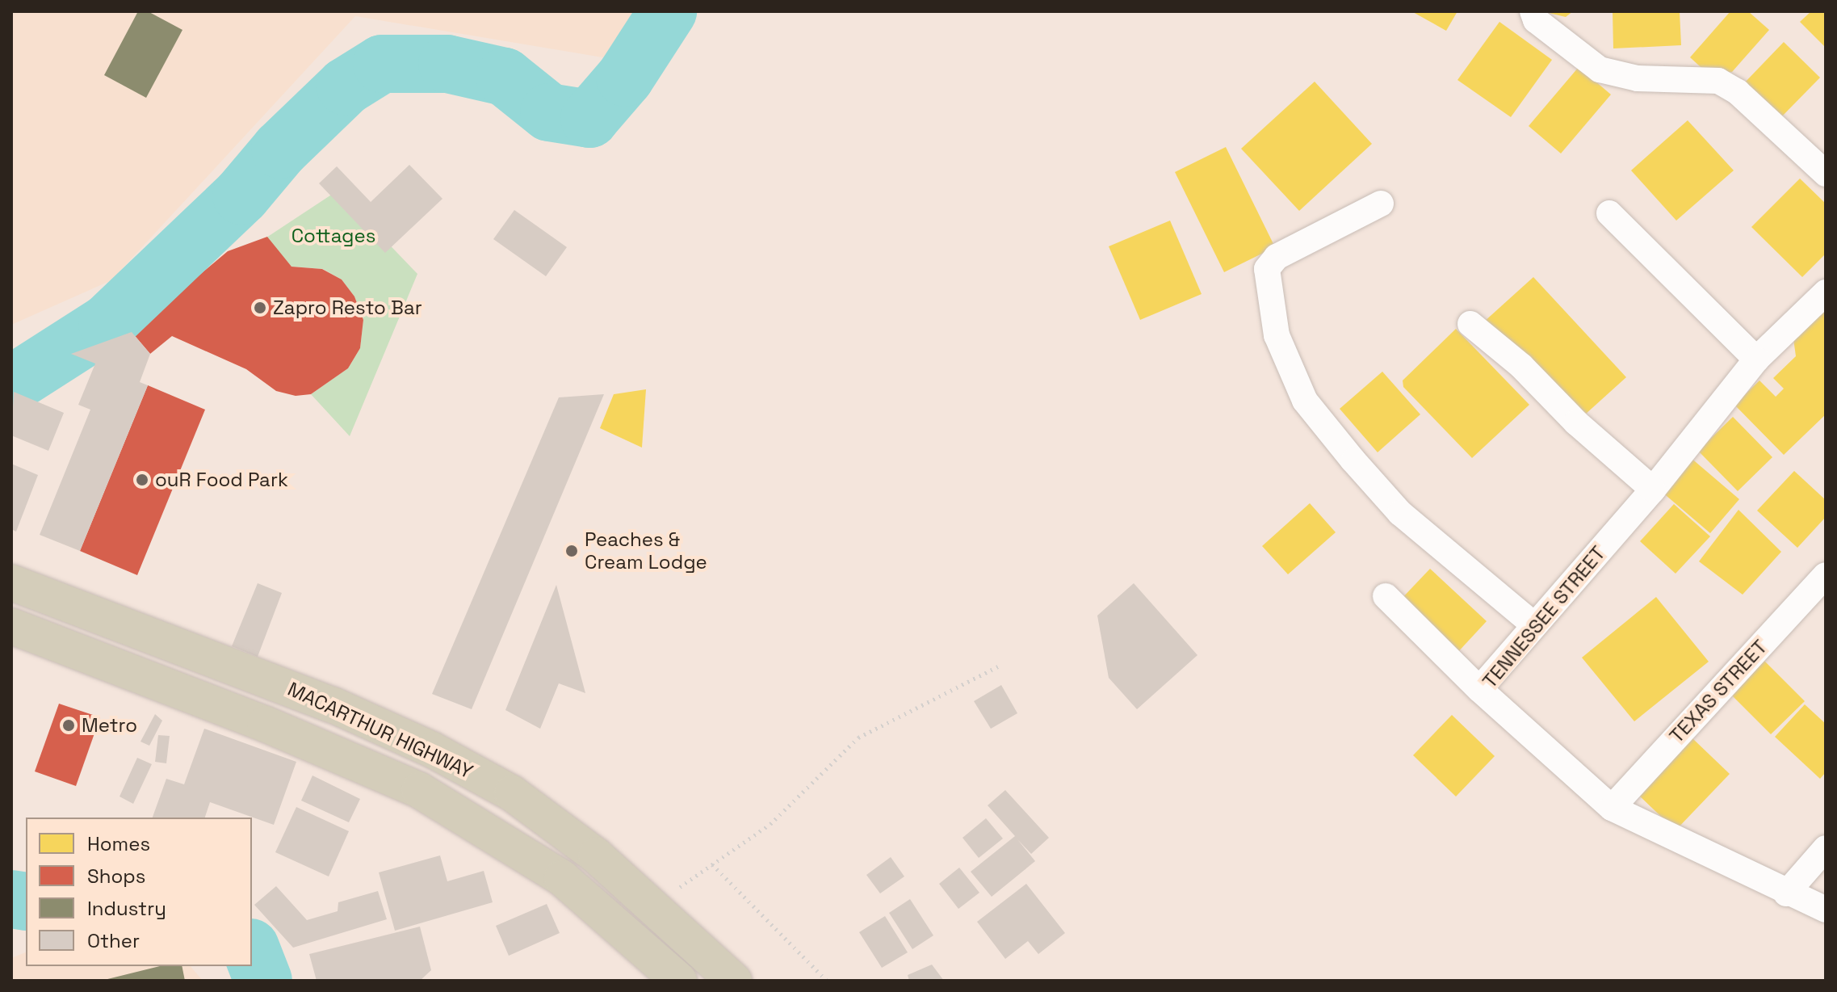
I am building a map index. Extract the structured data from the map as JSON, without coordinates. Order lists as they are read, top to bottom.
{
  "streets": {
    "highway": ["MACARTHUR HIGHWAY"],
    "street": ["TENNESSEE STREET", "TEXAS STREET"]
  },
  "crossings": [
    ["TENNESSEE STREET", "TEXAS STREET"]
  ],
  "parks": ["Cottages"],
  "places": [
    "Zapro Resto Bar",
    "ouR Food Park",
    "Peaches & Cream Lodge",
    "Metro"
  ],
  "legend": [
    "Homes",
    "Shops",
    "Industry",
    "Other"
  ]
}
